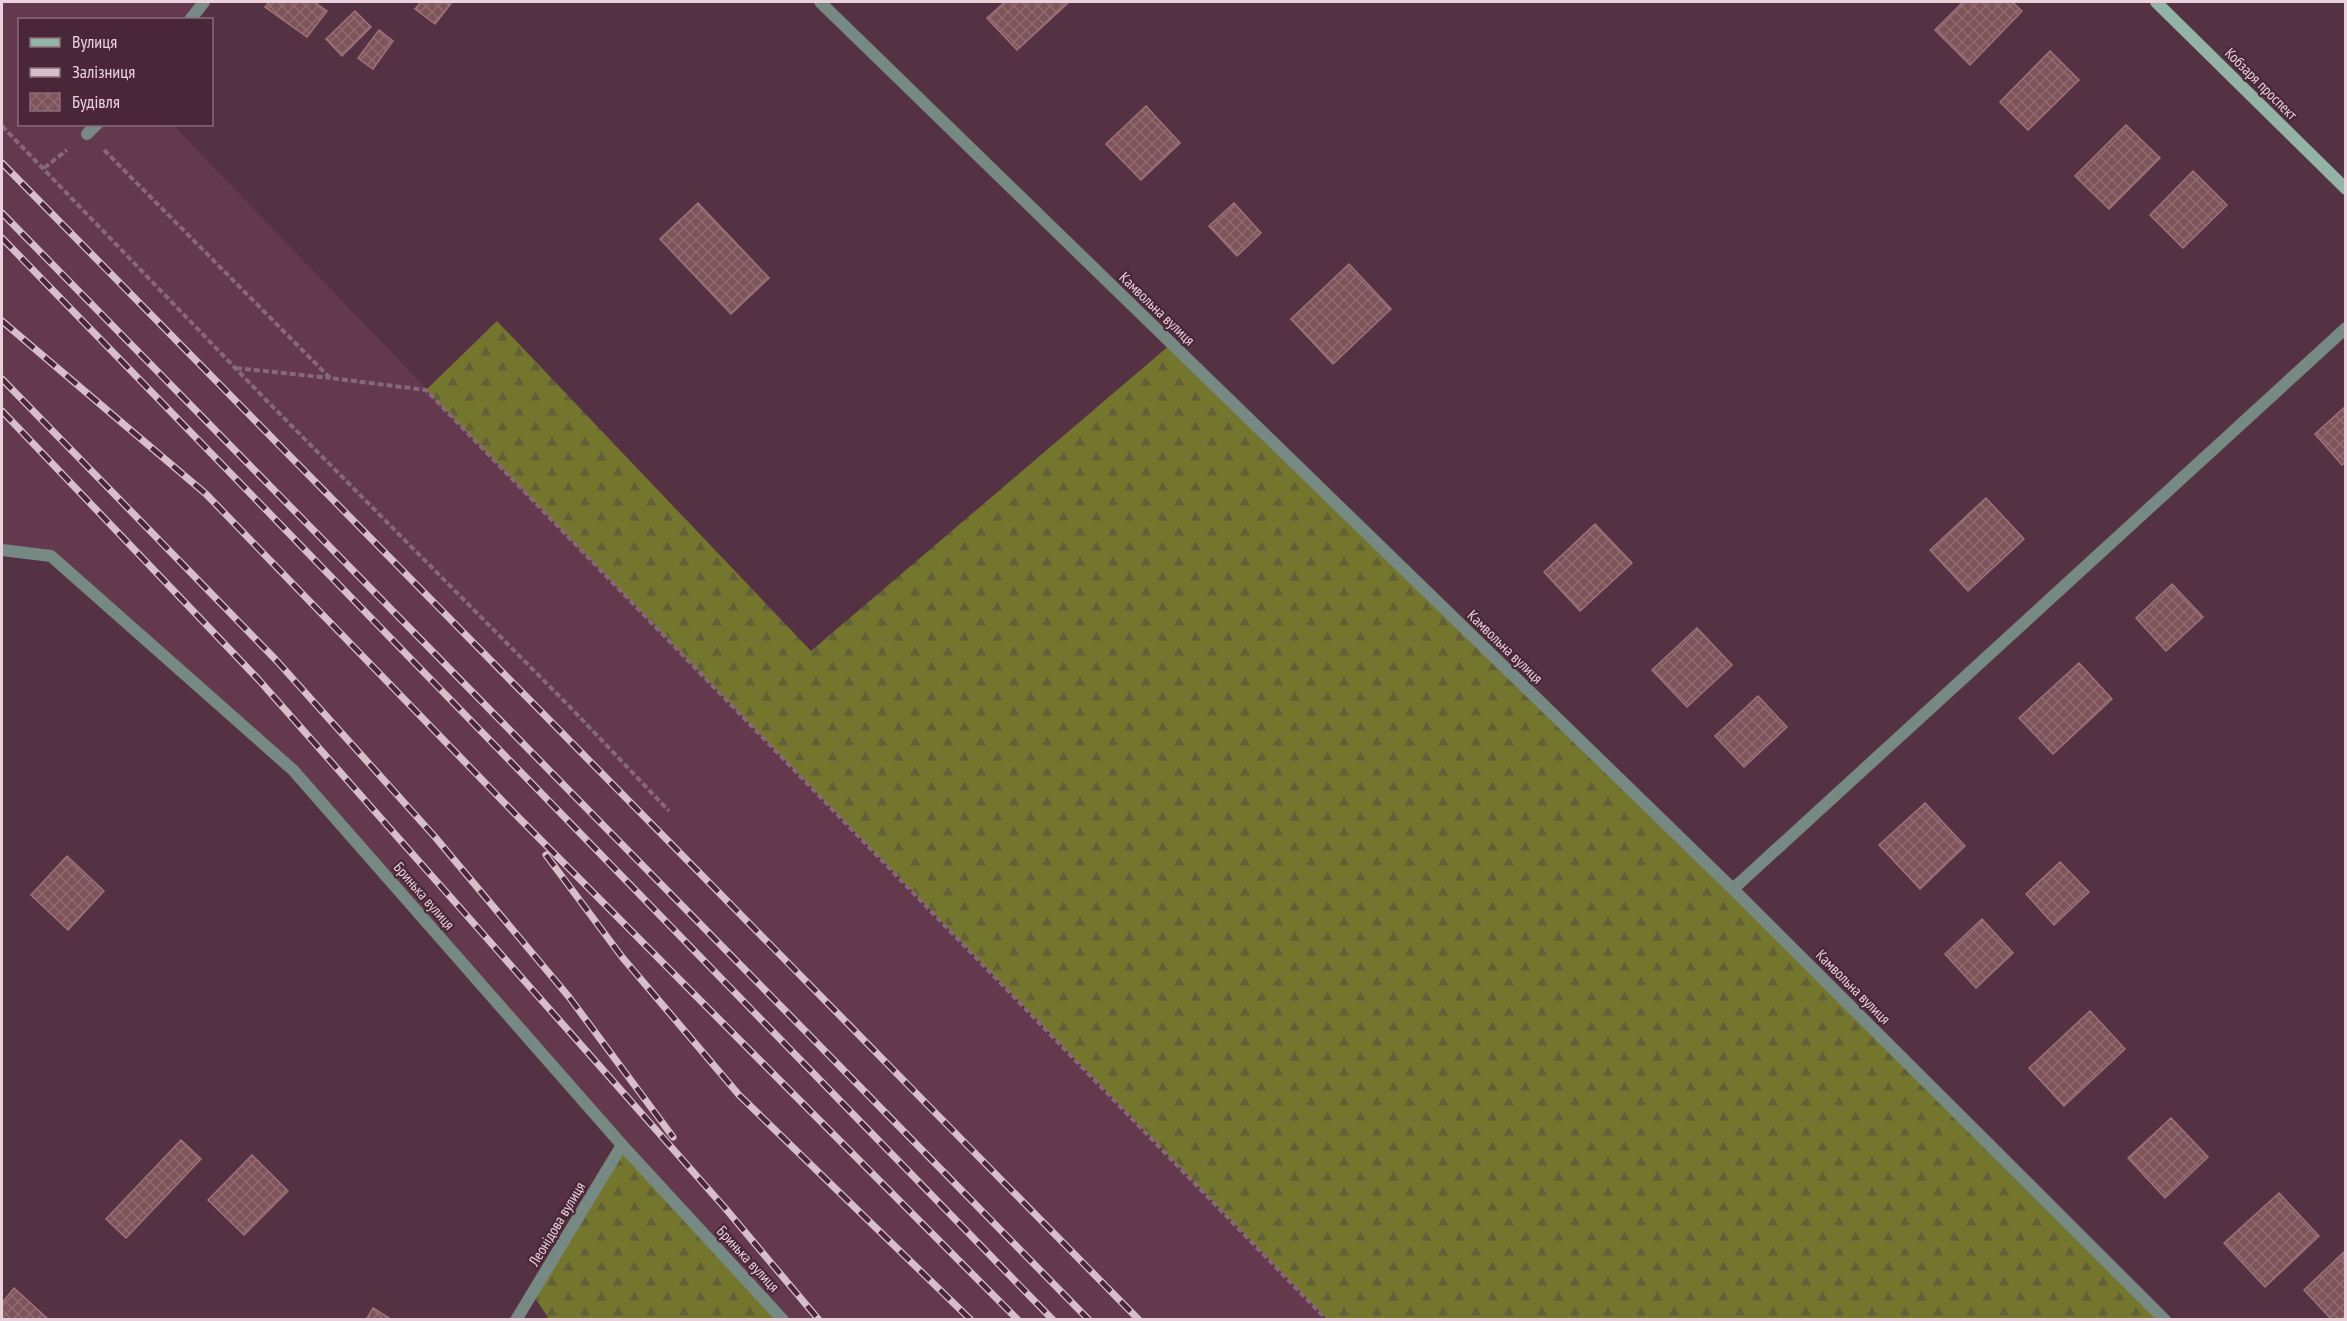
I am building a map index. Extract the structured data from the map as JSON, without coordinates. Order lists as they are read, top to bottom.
{
  "streets": {
    "main road": ["Кобзаря проспект"],
    "street": ["Камвольна вулиця", "Бринька вулиця", "Леонідова вулиця"]
  },
  "crossings": [
    ["Бринька вулиця", "Леонідова вулиця"]
  ],
  "legend": ["Вулиця", "Залізниця", "Будівля"]
}
